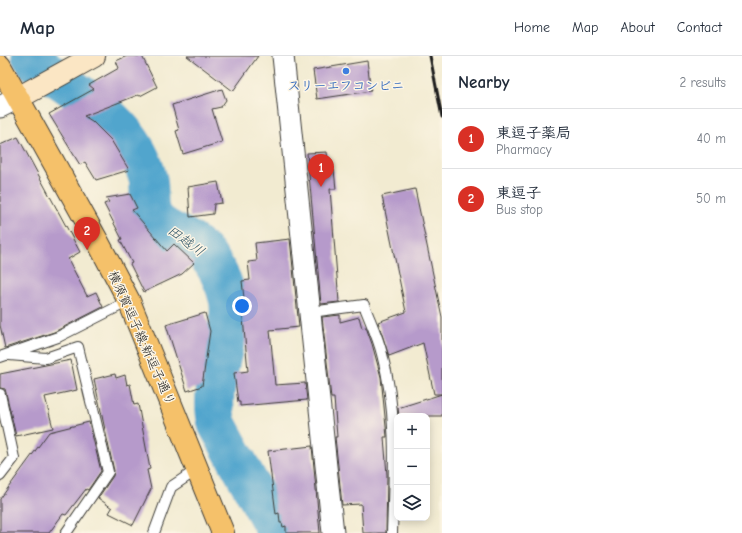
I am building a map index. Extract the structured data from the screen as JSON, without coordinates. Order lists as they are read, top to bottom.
{
  "streets": {
    "main road": ["横須賀逗子線;新逗子通り"]
  },
  "water": ["田越川"],
  "places": ["スリーエフコンビニ"],
  "page": {
    "header": "Map",
    "nav": [
      "Home",
      "Map",
      "About",
      "Contact"
    ],
    "heading": ["Nearby", "2 results"],
    "list": [
      {
        "mark": "1",
        "name": "東逗子薬局",
        "note": "Pharmacy",
        "value": "40 m"
      },
      {
        "mark": "2",
        "name": "東逗子",
        "note": "Bus stop",
        "value": "50 m"
      }
    ],
    "pins": ["1", "2"],
    "map_buttons": ["+", "−"]
  }
}
